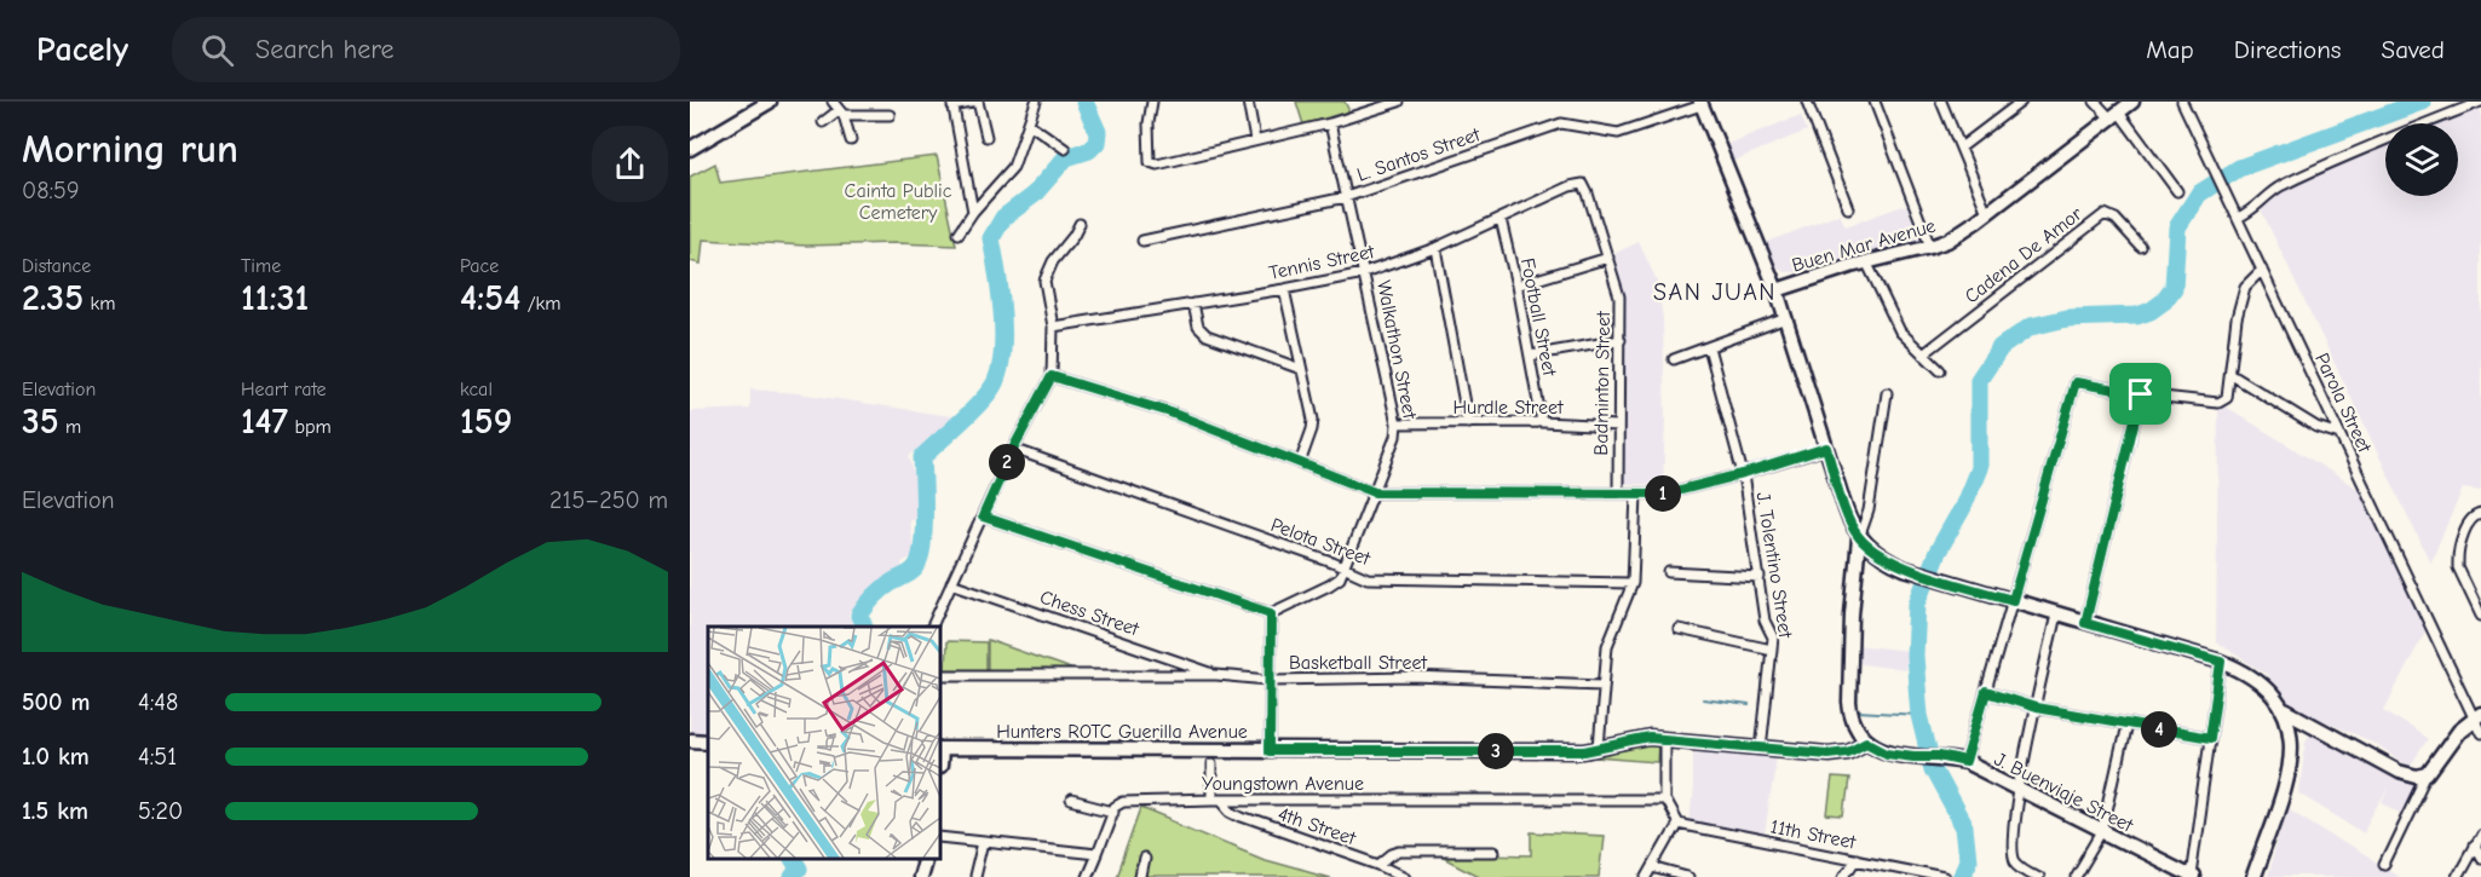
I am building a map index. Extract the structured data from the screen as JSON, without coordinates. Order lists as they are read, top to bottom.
{
  "streets": {
    "street": [
      "L. Santos Street",
      "Buen Mar Avenue",
      "Cadena De Amor",
      "Tennis Street",
      "Football Street",
      "Walkathon Street",
      "Badminton Street",
      "Parola Street",
      "Hurdle Street",
      "Pelota Street",
      "J. Tolentino Street",
      "Chess Street",
      "Basketball Street",
      "Hunters ROTC Guerilla Avenue",
      "Youngstown Avenue",
      "J. Buenviaje Street",
      "4th Street",
      "11th Street"
    ]
  },
  "crossings": [
    ["L. Santos Street", "Walkathon Street"],
    ["Tennis Street", "Football Street"],
    ["Tennis Street", "Walkathon Street"],
    ["Tennis Street", "Badminton Street"],
    ["Football Street", "Hurdle Street"],
    ["Walkathon Street", "Hurdle Street"],
    ["Walkathon Street", "Pelota Street"],
    ["Badminton Street", "Hurdle Street"],
    ["Badminton Street", "Pelota Street"],
    ["Badminton Street", "Basketball Street"],
    ["Badminton Street", "Hunters ROTC Guerilla Avenue"],
    ["J. Tolentino Street", "Hunters ROTC Guerilla Avenue"],
    ["Chess Street", "Basketball Street"],
    ["Hunters ROTC Guerilla Avenue", "J. Buenviaje Street"],
    ["Youngstown Avenue", "4th Street"]
  ],
  "districts": ["SAN JUAN"],
  "parks": ["Cainta Public Cemetery"],
  "page": {
    "header": "Pacely",
    "search": "Search here",
    "nav": ["Map", "Directions", "Saved"],
    "heading": ["Morning run", "08:59"],
    "stats": [
      ["Distance", "2.35 km"],
      ["Time", "11:31"],
      ["Pace", "4:54 /km"],
      ["Elevation", "35 m"],
      ["Heart rate", "147 bpm"],
      ["kcal", "159"]
    ],
    "pins": [
      "2",
      "1",
      "4",
      "3"
    ],
    "chart": ["Elevation", "215–250 m"],
    "list": [
      {
        "name": "500 m",
        "note": "4:48"
      },
      {
        "name": "1.0 km",
        "note": "4:51"
      },
      {
        "name": "1.5 km",
        "note": "5:20"
      }
    ]
  }
}
